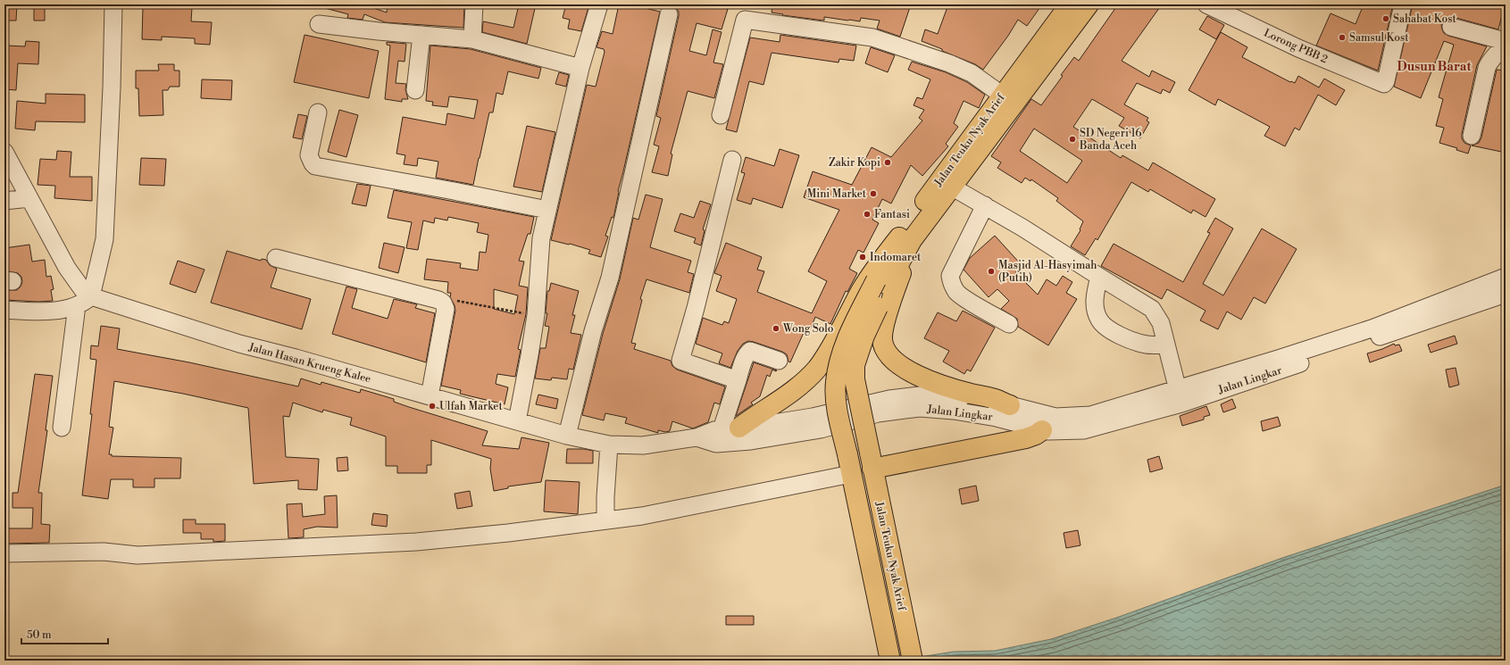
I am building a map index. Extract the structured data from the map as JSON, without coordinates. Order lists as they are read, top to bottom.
{
  "streets": {
    "main road": ["Jalan Teuku Nyak Arief"],
    "street": ["Lorong PBB 2", "Jalan Hasan Krueng Kalee", "Jalan Lingkar"]
  },
  "crossings": [
    ["Jalan Hasan Krueng Kalee", "Jalan Lingkar"]
  ],
  "districts": ["Dusun Barat"],
  "places": [
    "Sahabat Kost",
    "Samsul Kost",
    "SD Negeri 16 Banda Aceh",
    "Zakir Kopi",
    "Mini Market",
    "Fantasi",
    "Indomaret",
    "Masjid Al-Hasyimah (Putih)",
    "Wong Solo",
    "Ulfah Market"
  ],
  "scale_bar": "50 m"
}
